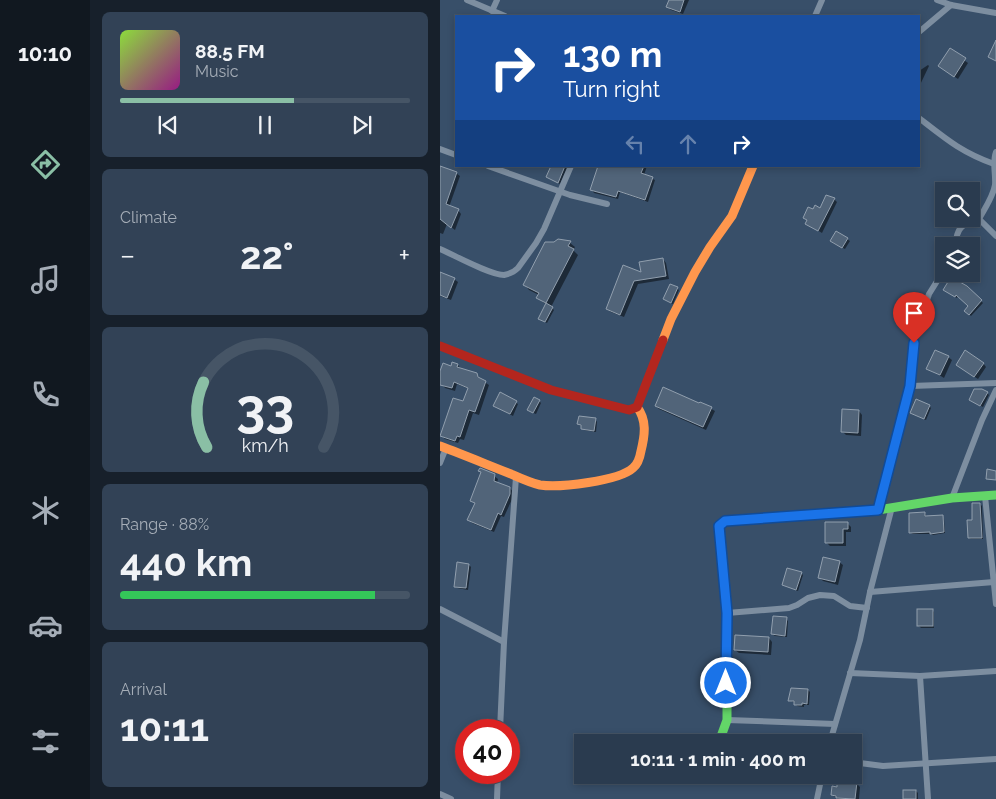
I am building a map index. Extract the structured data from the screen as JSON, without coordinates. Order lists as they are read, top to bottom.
{
  "page": {
    "tabs": "10:10",
    "turn": ["130 m", "Turn right"],
    "song": ["88.5 FM", "Music"],
    "tile": [
      "Climate",
      ["Range · 88%", "440 km"],
      ["Arrival", "10:11"]
    ],
    "heat": ["−", "22°", "+"],
    "limit": "40",
    "trip": "10:11 · 1 min · 400 m",
    "gauge": ["33", "km/h"]
  }
}
